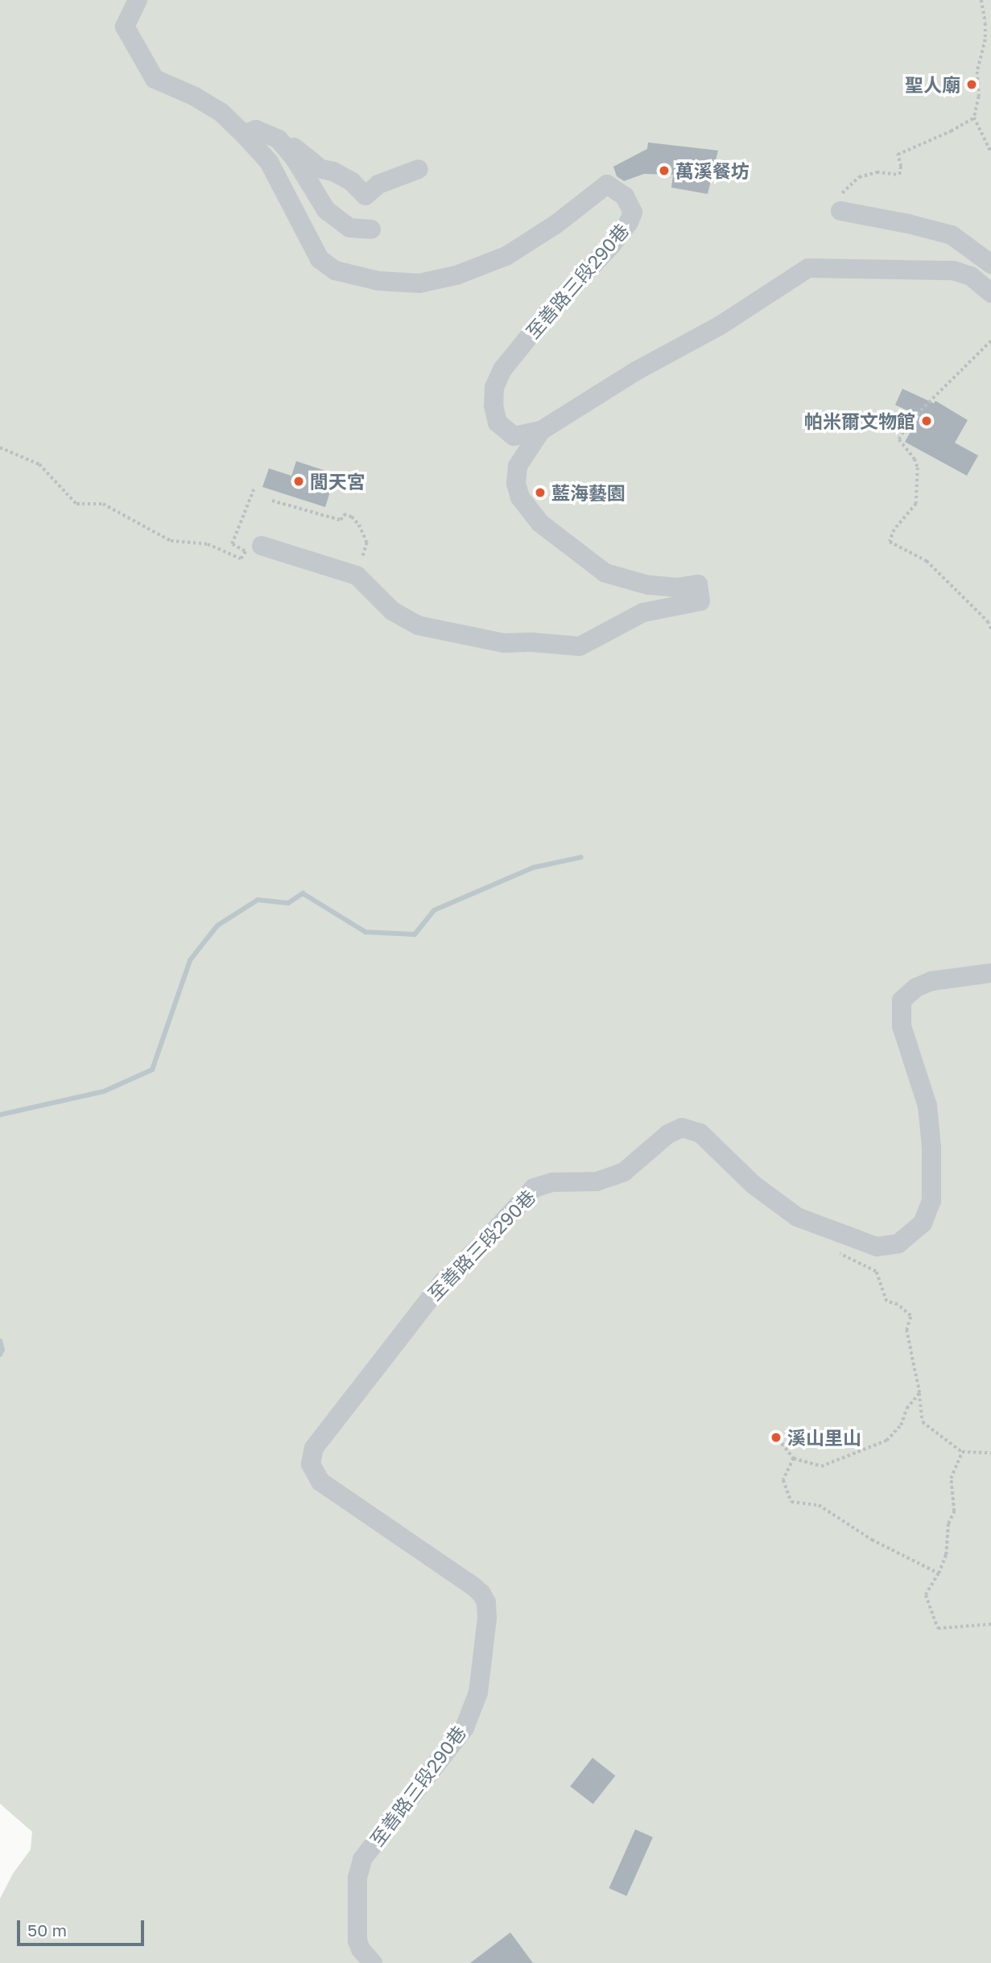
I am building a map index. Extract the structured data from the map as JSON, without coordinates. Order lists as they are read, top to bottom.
{
  "streets": {
    "street": ["至善路三段290巷"]
  },
  "places": [
    "聖人廟",
    "萬溪餐坊",
    "帕米爾文物館",
    "閭天宮",
    "藍海藝園",
    "溪山里山"
  ],
  "scale_bar": "50 m"
}
